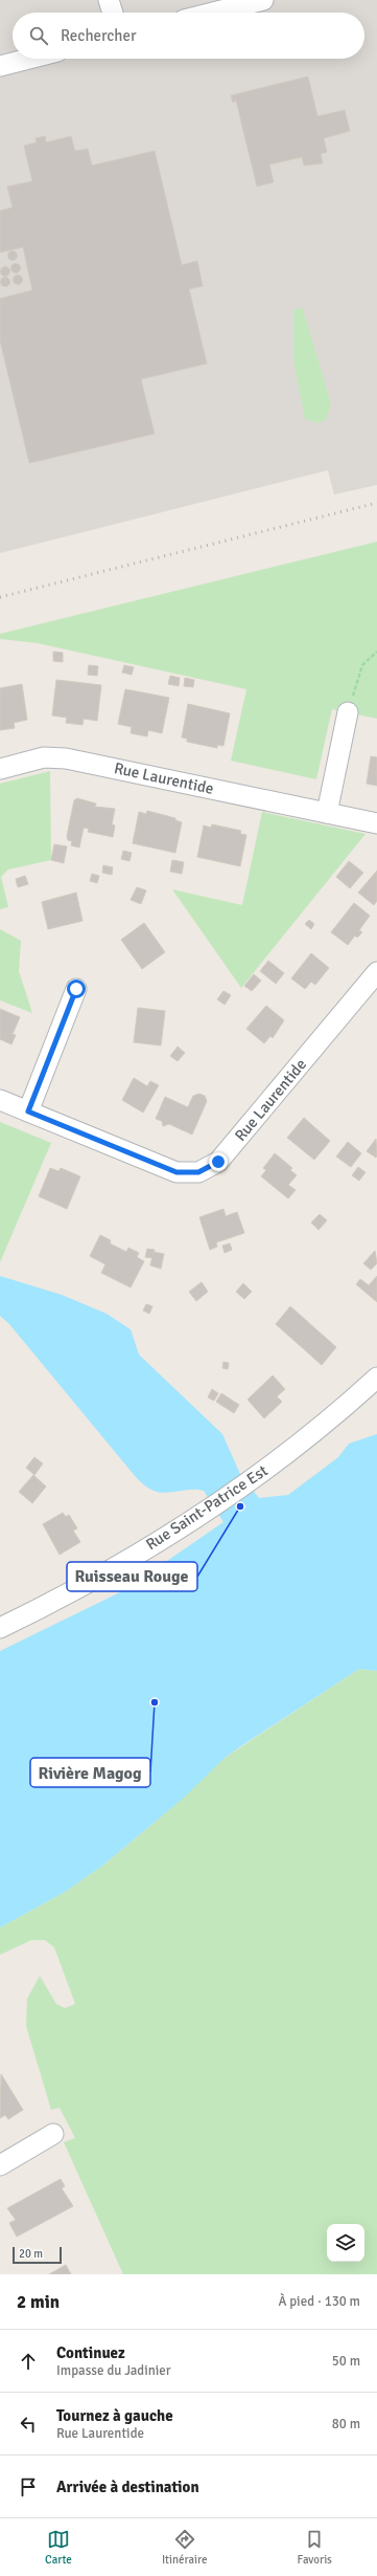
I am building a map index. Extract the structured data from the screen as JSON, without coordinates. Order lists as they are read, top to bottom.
{
  "streets": {
    "street": ["Rue Laurentide", "Rue Saint-Patrice Est"]
  },
  "places": ["Ruisseau Rouge", "Rivière Magog"],
  "scale_bar": "20 m",
  "page": {
    "search": "Rechercher",
    "scale": "20 m",
    "heading": ["2 min", "À pied · 130 m"],
    "list": [
      ["Continuez", "Impasse du Jadinier", "50 m"],
      ["Tournez à gauche", "Rue Laurentide", "80 m"],
      "Arrivée à destination"
    ],
    "nav": ["Carte", "Itinéraire", "Favoris"]
  }
}
